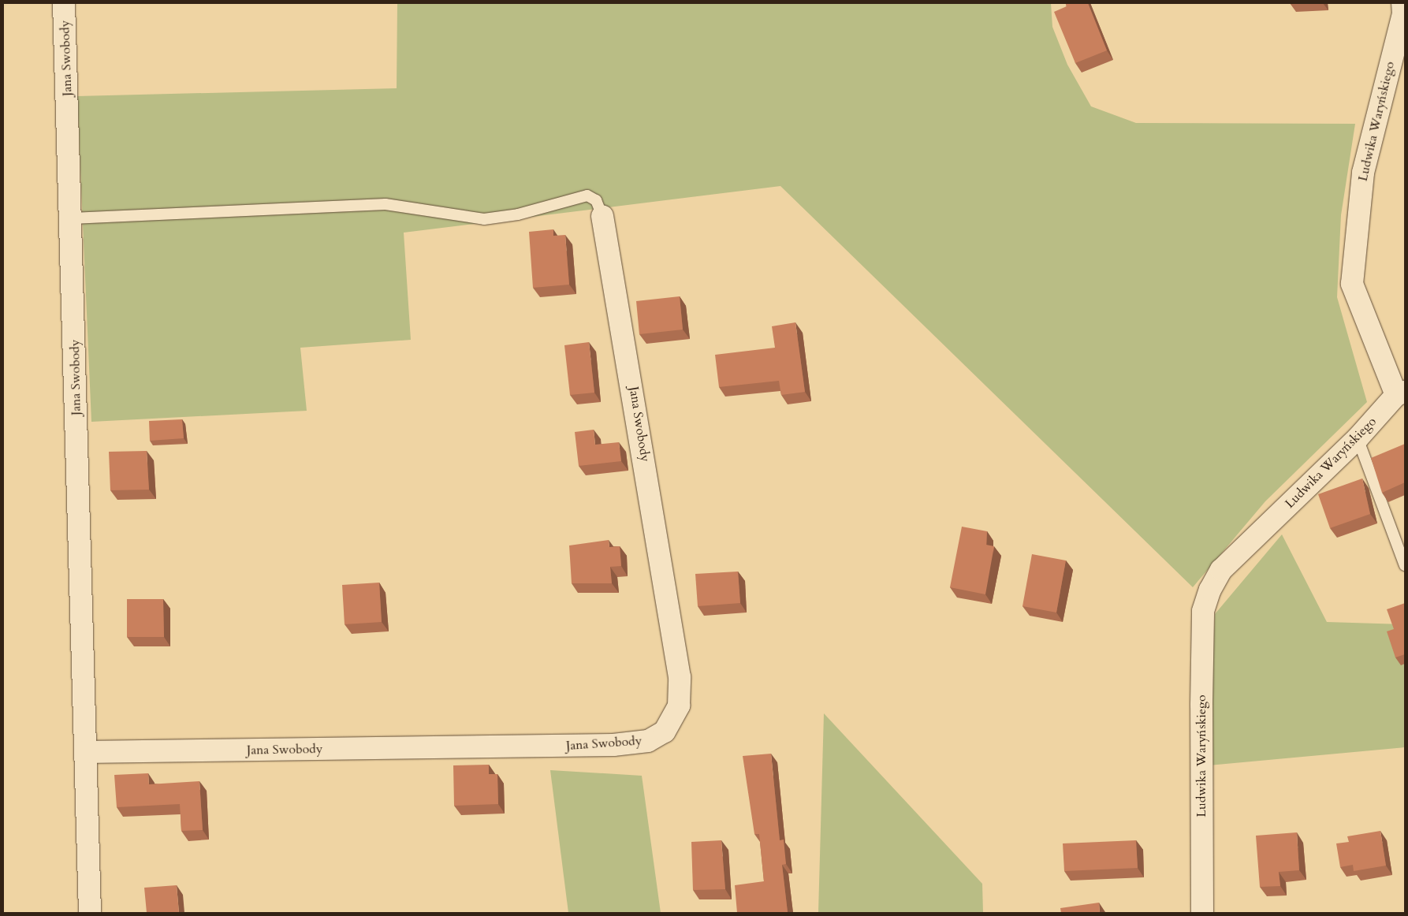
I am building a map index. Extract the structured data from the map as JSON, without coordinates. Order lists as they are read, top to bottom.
{
  "streets": {
    "street": ["Jana Swobody", "Ludwika Waryńskiego"]
  }
}
